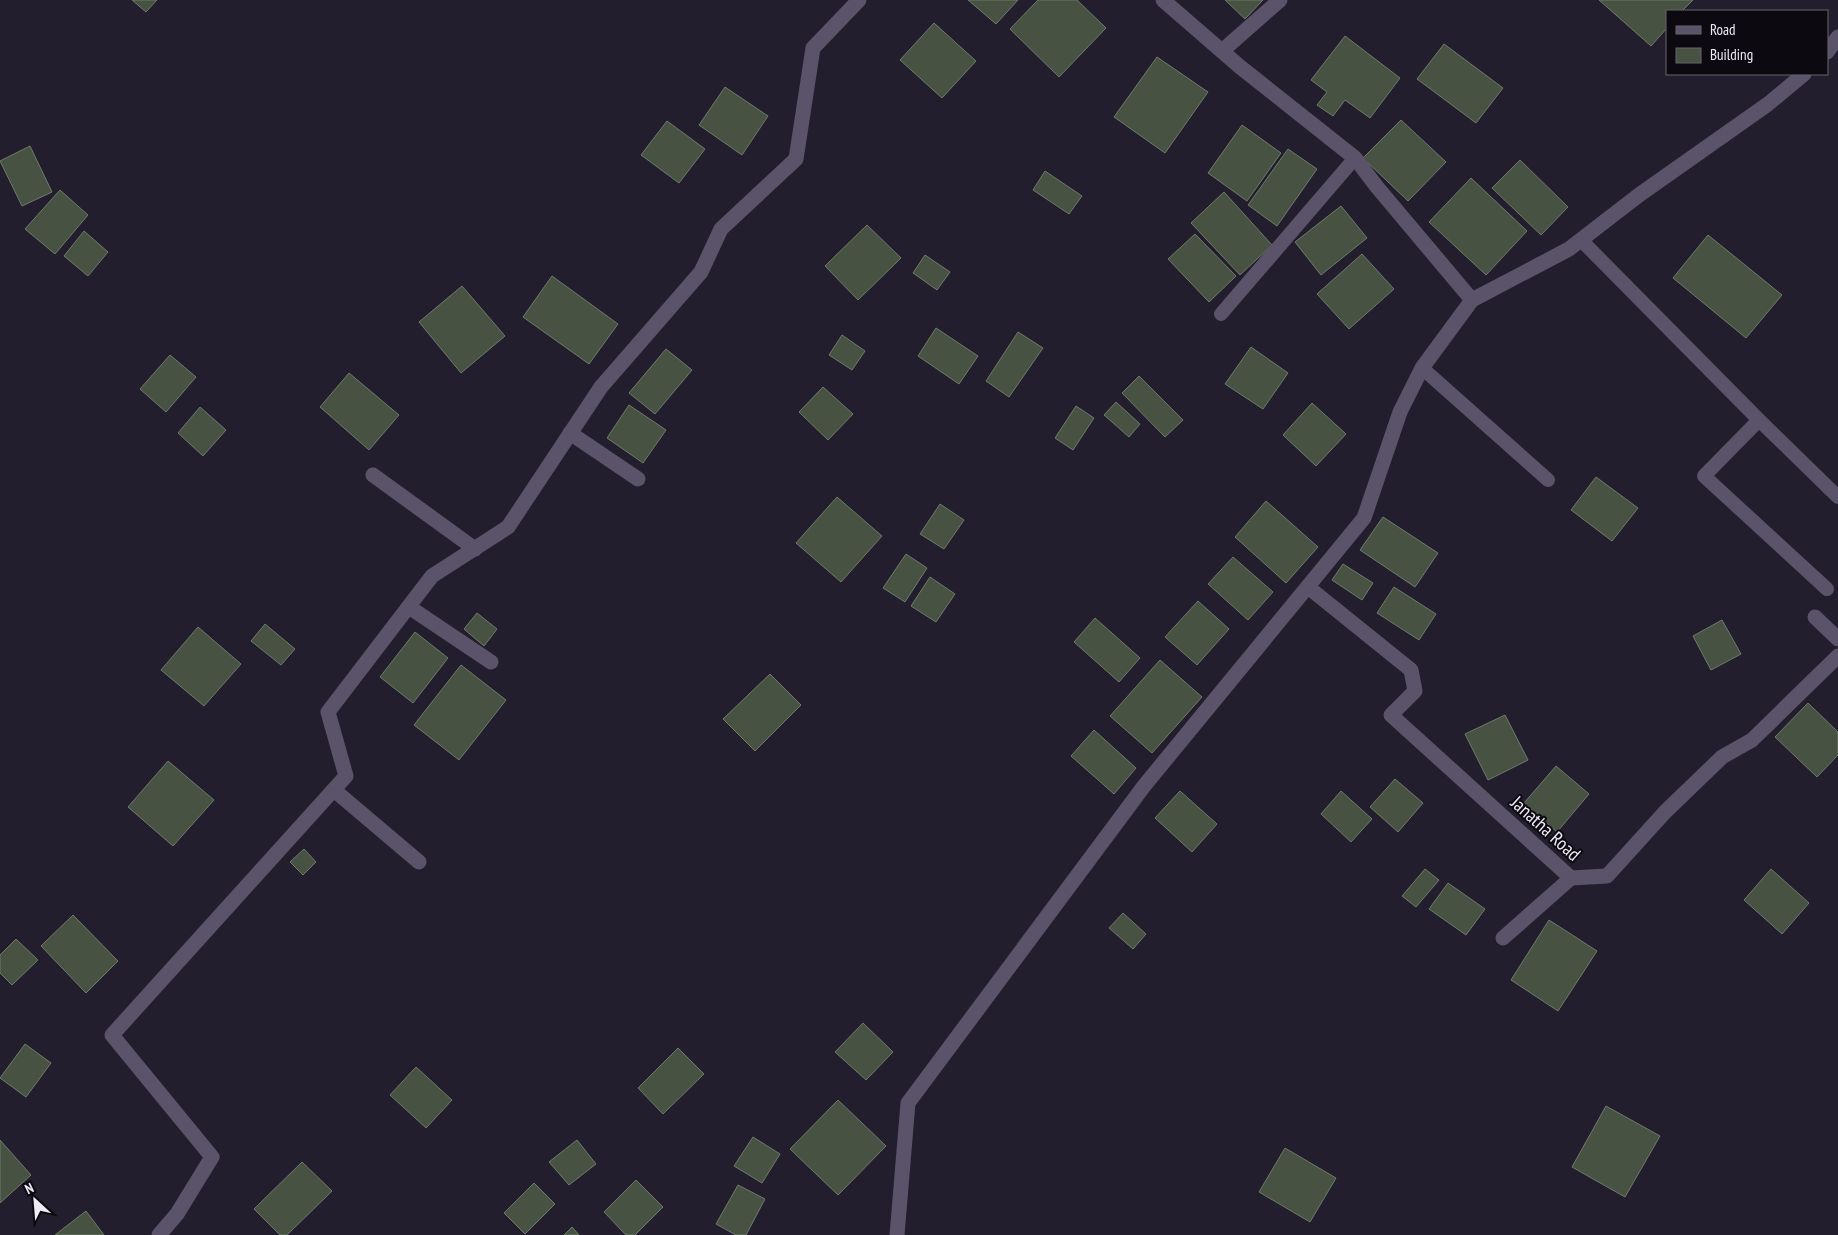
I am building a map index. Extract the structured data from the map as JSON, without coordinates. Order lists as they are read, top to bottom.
{
  "streets": {
    "street": ["Janatha Road"]
  },
  "legend": ["Road", "Building"],
  "north": "top left"
}
